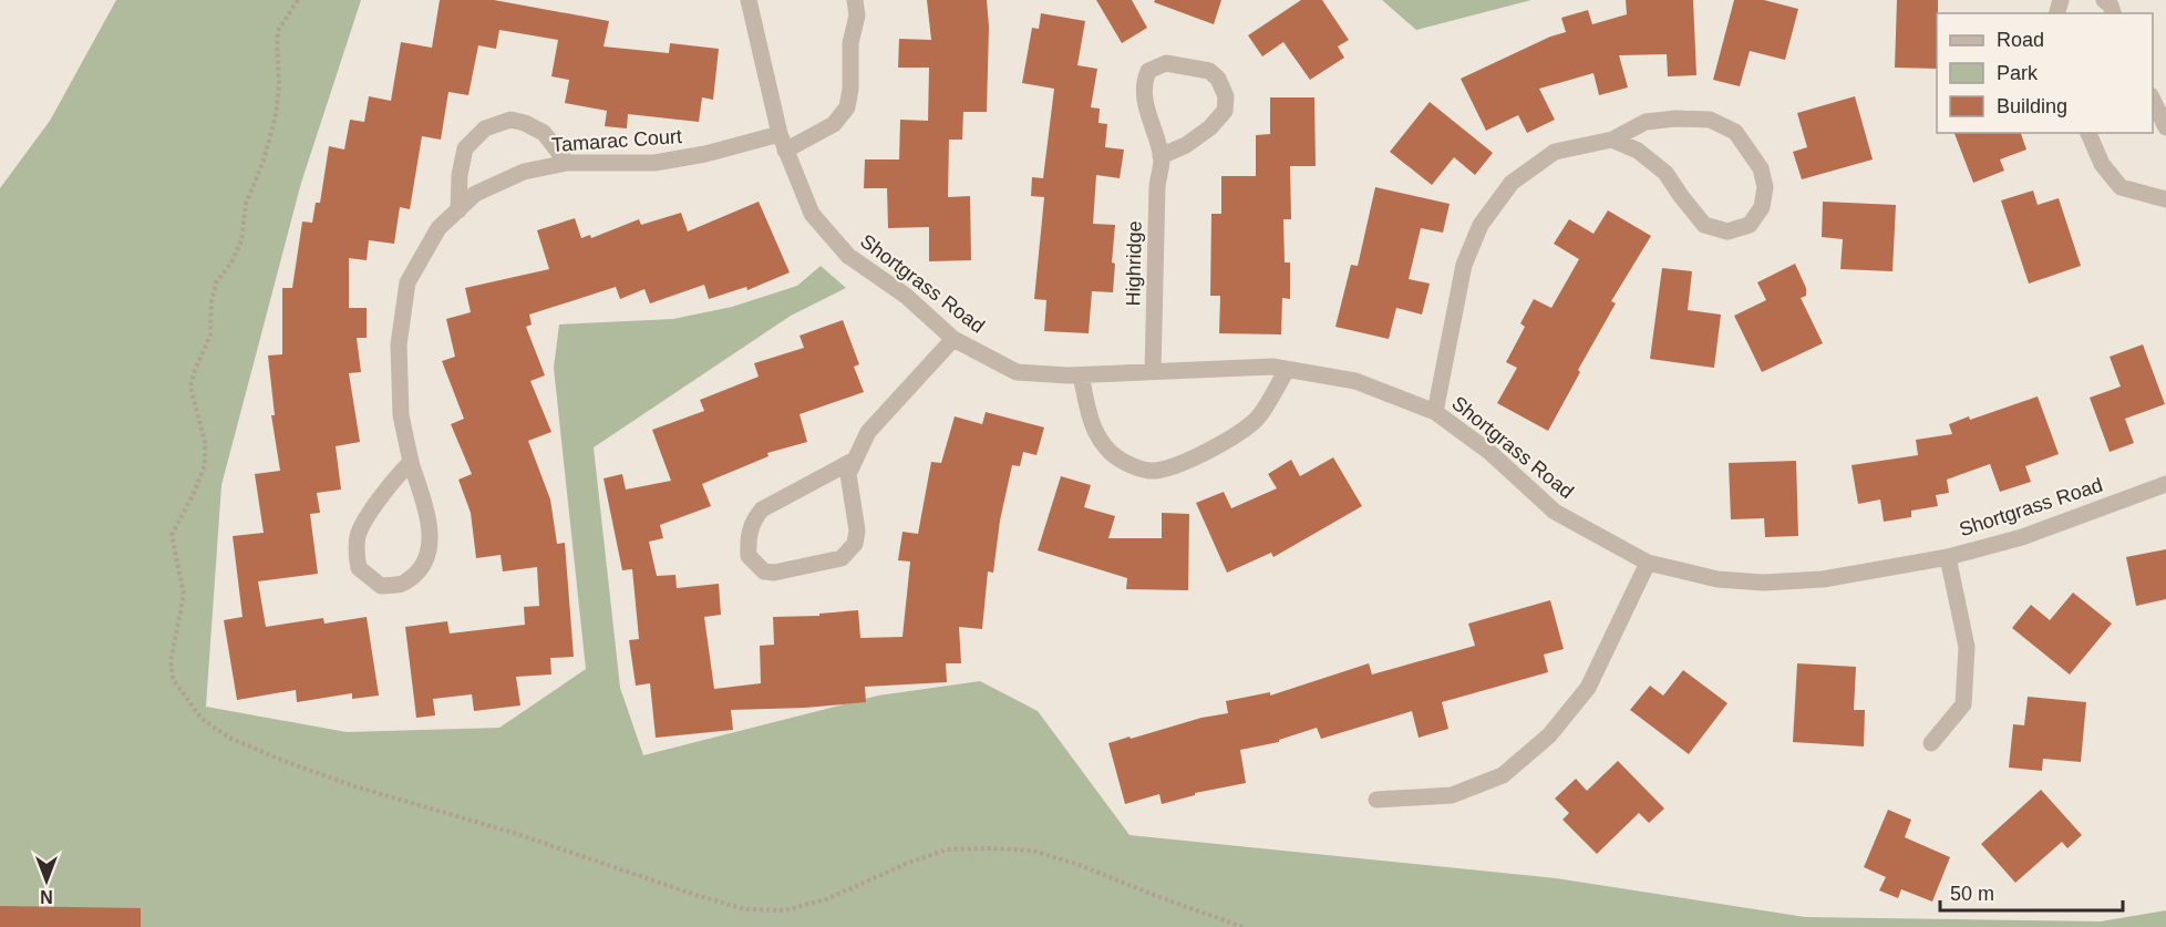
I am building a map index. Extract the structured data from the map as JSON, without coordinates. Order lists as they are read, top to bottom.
{
  "streets": {
    "street": ["Tamarac Court", "Highridge", "Shortgrass Road"]
  },
  "crossings": [
    ["Tamarac Court", "Shortgrass Road"],
    ["Highridge", "Shortgrass Road"]
  ],
  "legend": ["Road", "Park", "Building"],
  "scale_bar": "50 m",
  "north": "bottom"
}
